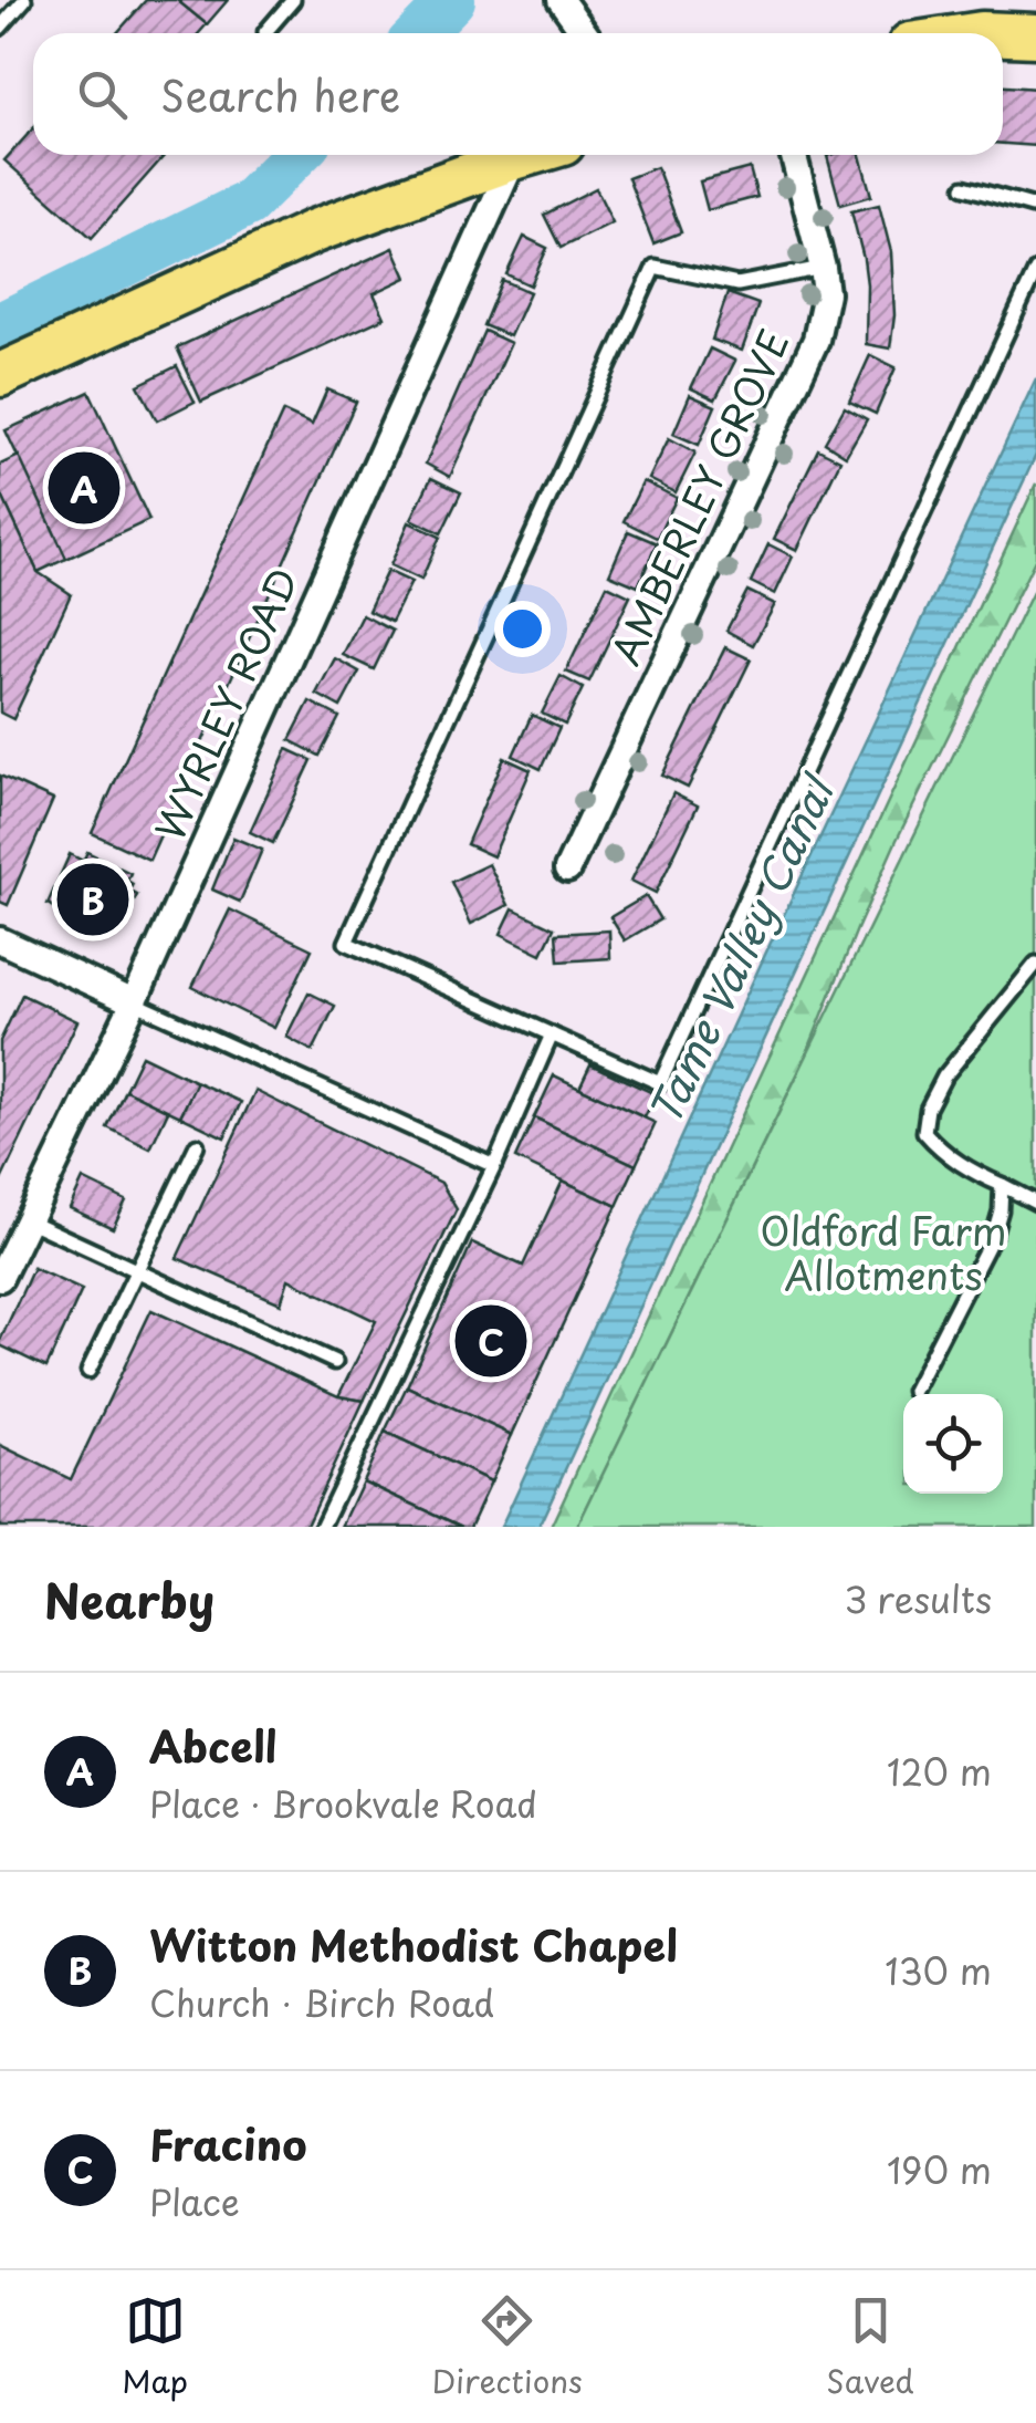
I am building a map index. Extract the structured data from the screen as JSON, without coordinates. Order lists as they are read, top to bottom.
{
  "streets": {
    "street": ["AMBERLEY GROVE", "WYRLEY ROAD"]
  },
  "water": ["Tame Valley Canal"],
  "parks": ["Oldford Farm Allotments"],
  "page": {
    "search": "Search here",
    "pins": ["A", "B", "C"],
    "heading": ["Nearby", "3 results"],
    "list": [
      {
        "mark": "A",
        "name": "Abcell",
        "note": "Place · Brookvale Road",
        "value": "120 m"
      },
      {
        "mark": "B",
        "name": "Witton Methodist Chapel",
        "note": "Church · Birch Road",
        "value": "130 m"
      },
      {
        "mark": "C",
        "name": "Fracino",
        "note": "Place",
        "value": "190 m"
      }
    ],
    "nav": ["Map", "Directions", "Saved"]
  }
}
